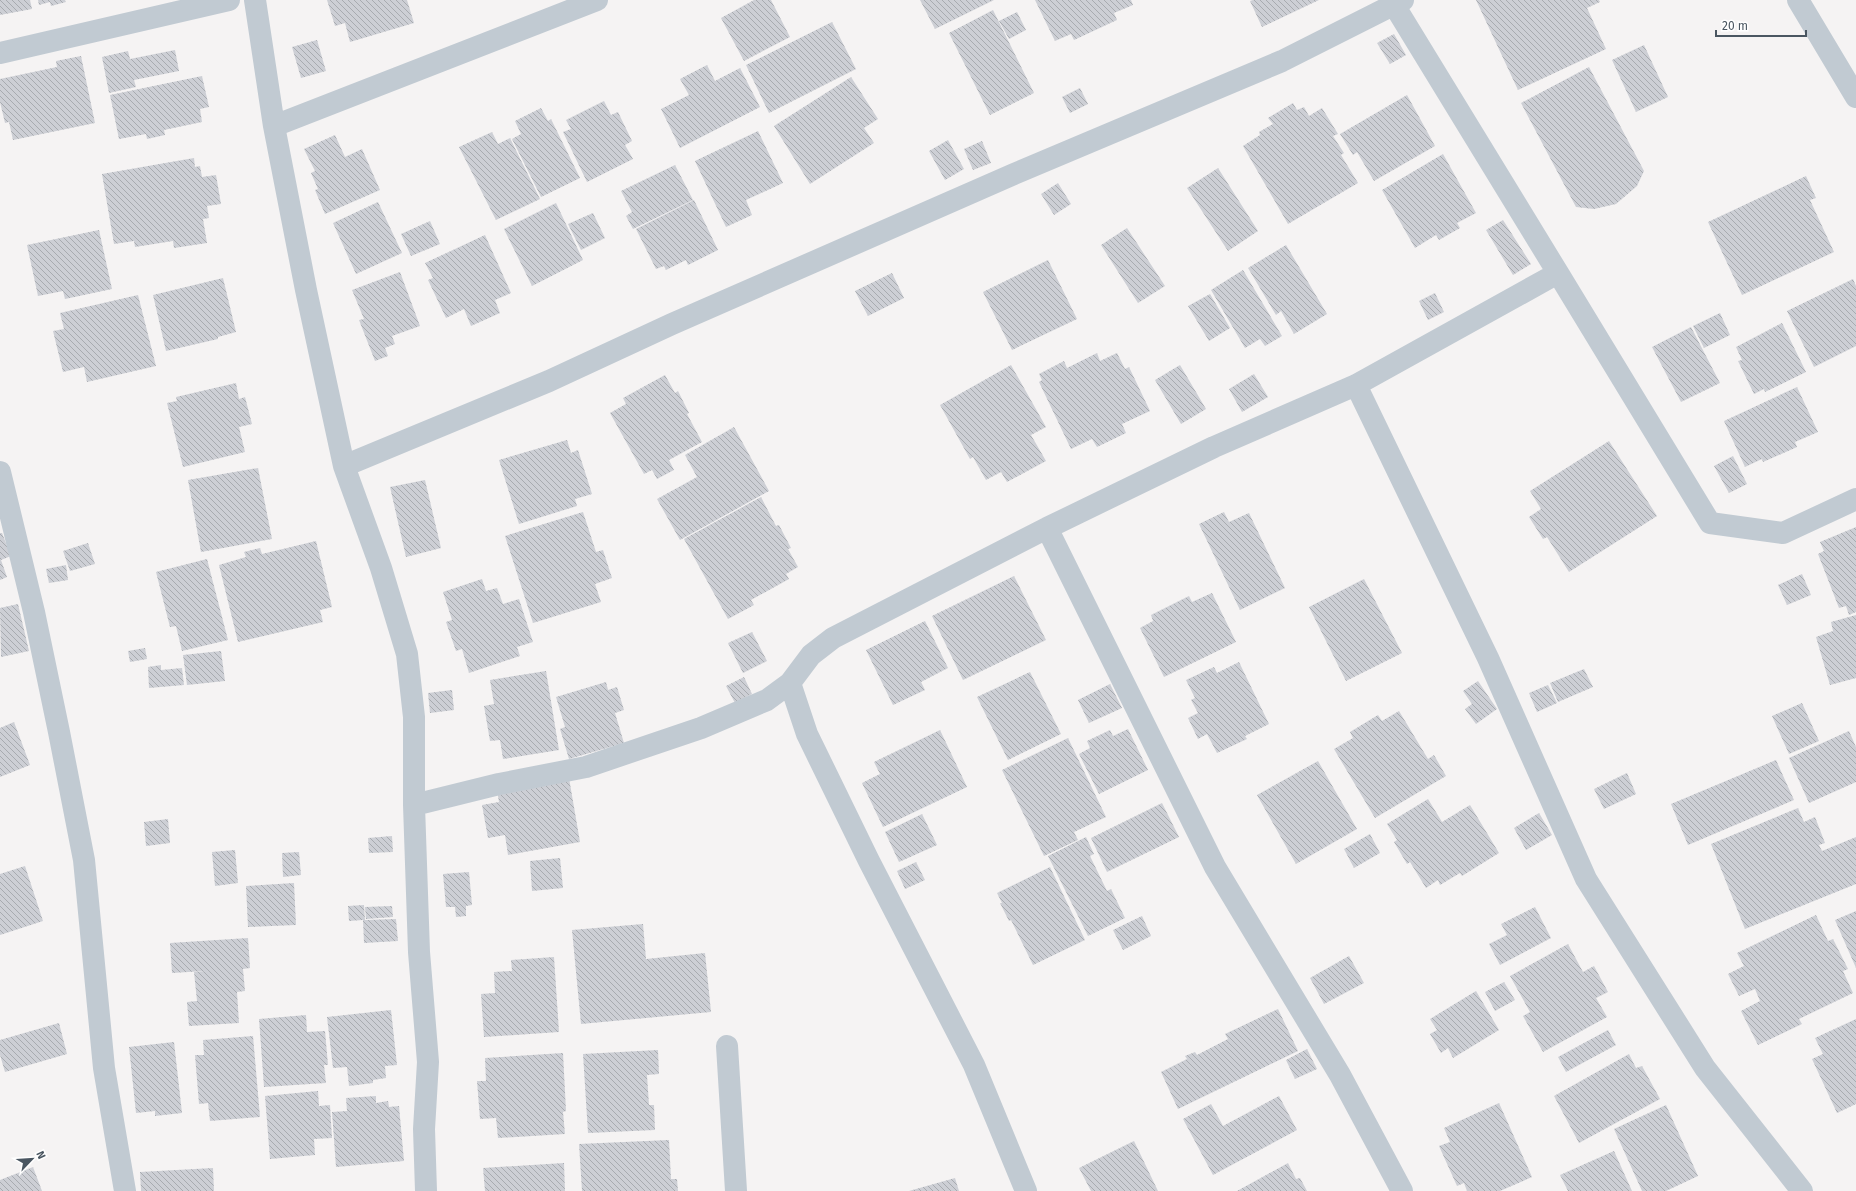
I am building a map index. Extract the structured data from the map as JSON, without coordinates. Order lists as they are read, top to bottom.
{
  "scale_bar": "20 m",
  "north": "top right"
}
